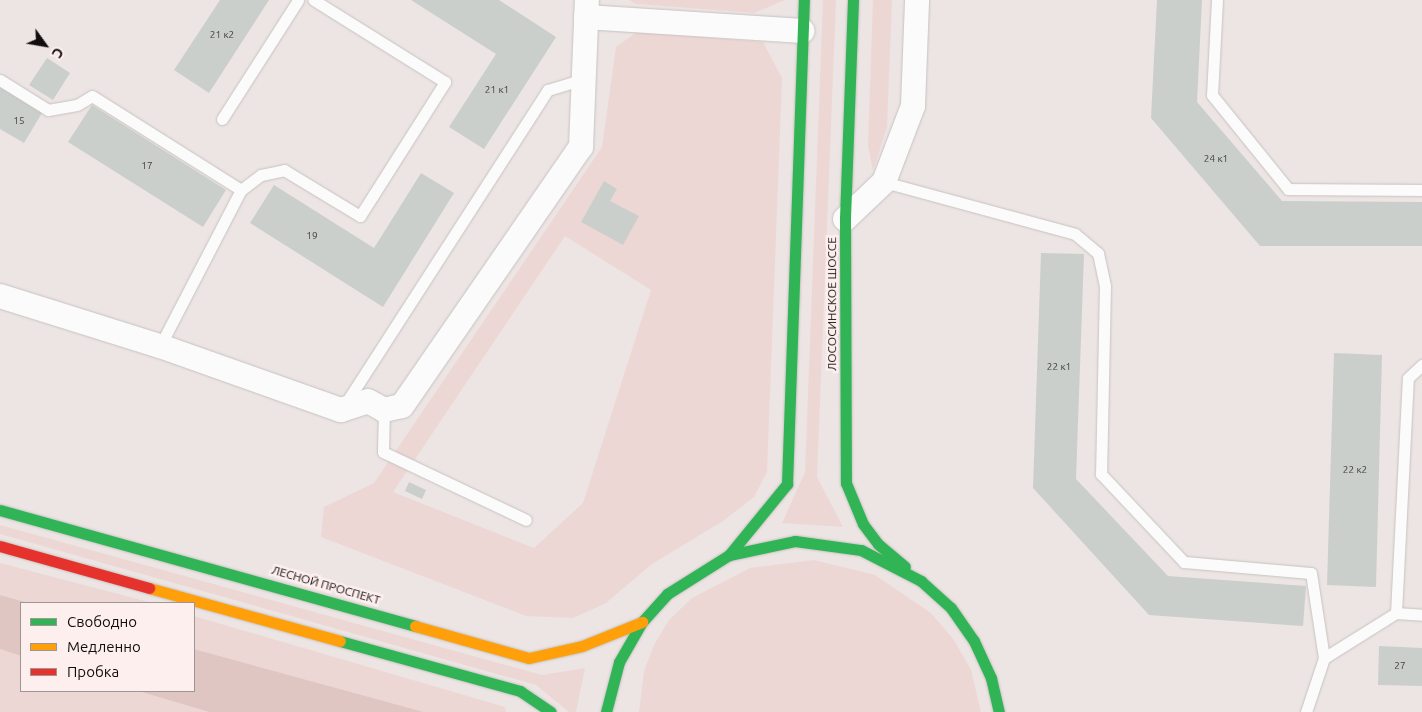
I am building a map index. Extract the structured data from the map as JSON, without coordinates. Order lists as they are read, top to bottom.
{
  "streets": {
    "main road": ["ЛОСОСИНСКОЕ ШОССЕ", "ЛЕСНОЙ ПРОСПЕКТ"]
  },
  "house_numbers": [
    "21 к2",
    "21 к1",
    "15",
    "24 к1",
    "17",
    "19",
    "22 к1",
    "22 к2",
    "27"
  ],
  "legend": ["Свободно", "Медленно", "Пробка"],
  "north": "bottom right"
}
